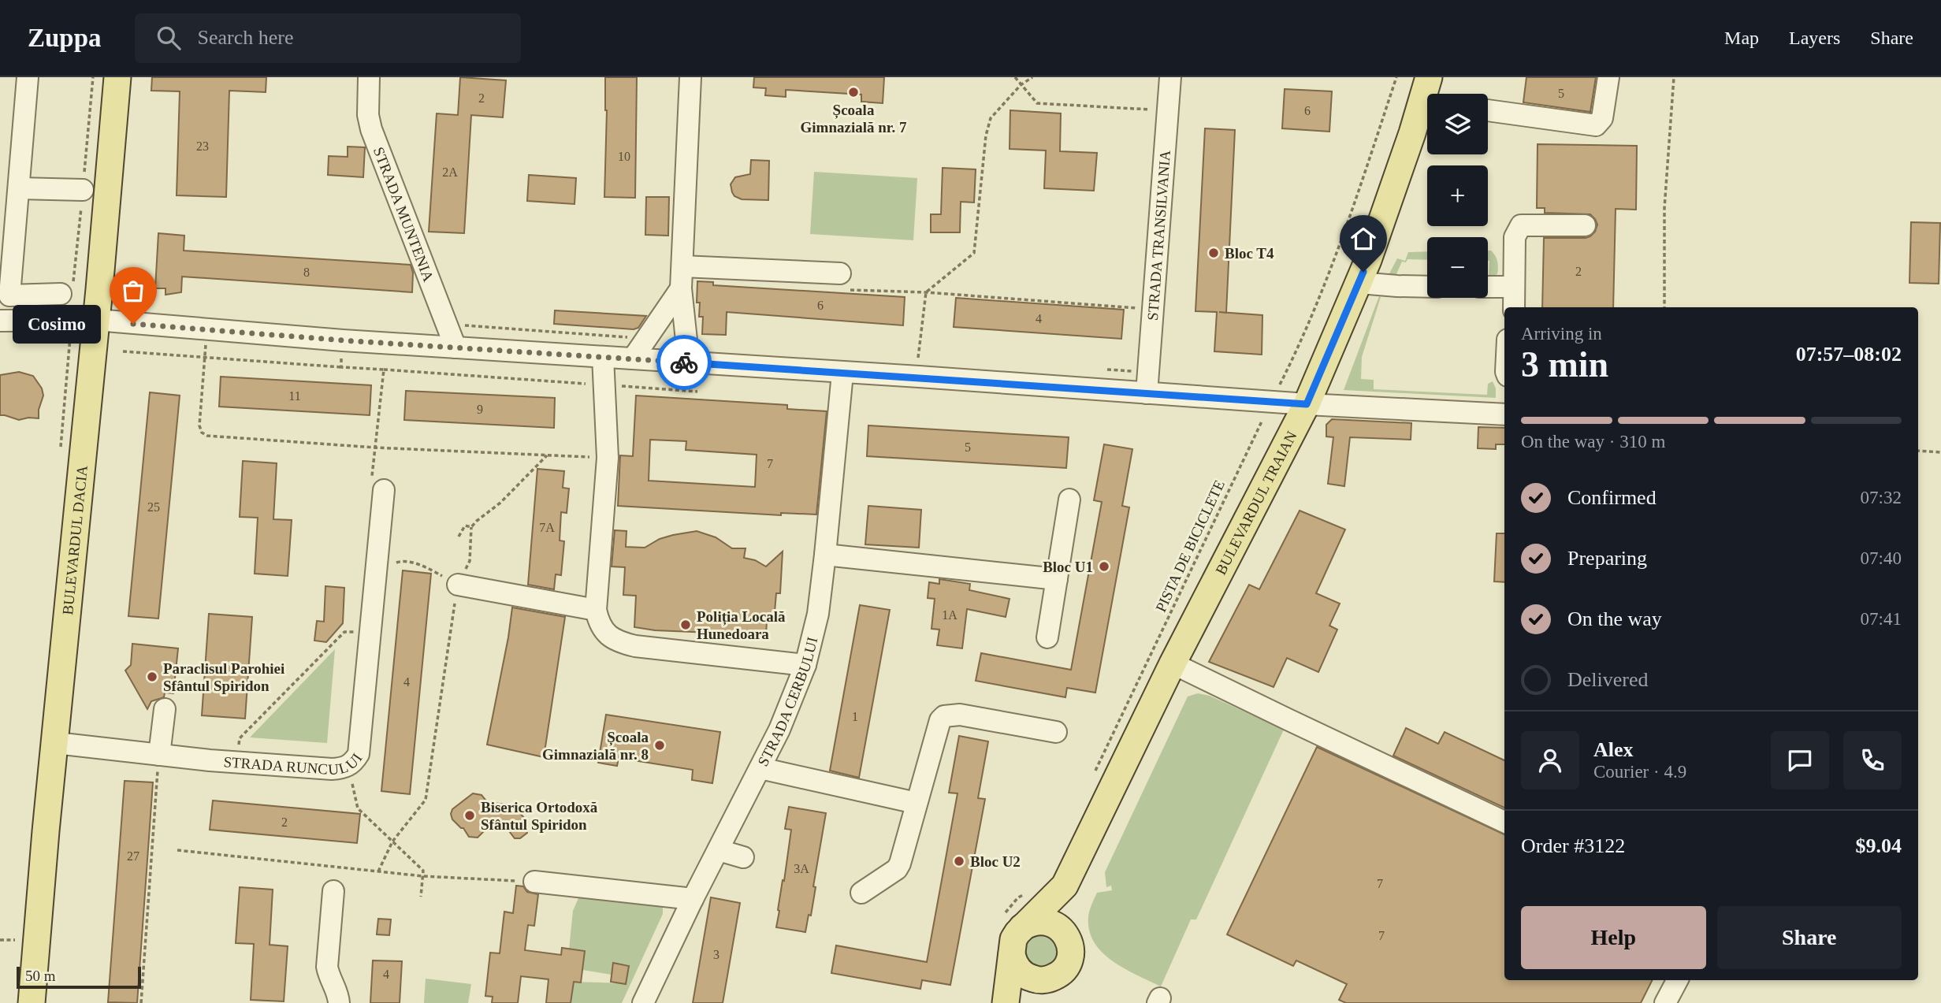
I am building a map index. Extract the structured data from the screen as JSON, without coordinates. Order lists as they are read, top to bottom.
{
  "streets": {
    "main road": ["BULEVARDUL TRAIAN", "BULEVARDUL DACIA"],
    "street": [
      "STRADA MUNTENIA",
      "STRADA TRANSILVANIA",
      "STRADA CERBULUI",
      "STRADA RUNCULUI"
    ],
    "path": ["PISTA DE BICICLETE"]
  },
  "crossings": [
    ["BULEVARDUL DACIA", "STRADA RUNCULUI"]
  ],
  "places": [
    "Școala Gimnazială nr. 7",
    "Bloc T4",
    "Cosimo",
    "Bloc U1",
    "Poliția Locală Hunedoara",
    "Paraclisul Parohiei Sfântul Spiridon",
    "Școala Gimnazială nr. 8",
    "Biserica Ortodoxă Sfântul Spiridon",
    "Bloc U2"
  ],
  "house_numbers": [
    "5",
    "2",
    "6",
    "23",
    "10",
    "2A",
    "2",
    "8",
    "6",
    "4",
    "11",
    "9",
    "5",
    "7",
    "25",
    "7A",
    "1A",
    "4",
    "1",
    "2",
    "27",
    "3A",
    "7",
    "7",
    "3",
    "4"
  ],
  "scale_bar": "50 m",
  "page": {
    "header": "Zuppa",
    "search": "Search here",
    "nav": ["Map", "Layers", "Share"],
    "map_buttons": ["+", "−"],
    "bubble": "Cosimo",
    "heading": ["3 min", "Arriving in", "07:57–08:02"],
    "panel": [
      "Alex",
      "Courier · 4.9",
      "Order #3122",
      "$9.04"
    ],
    "bar": "On the way · 310 m",
    "list": [
      ["Confirmed", "07:32"],
      ["Preparing", "07:40"],
      ["On the way", "07:41"],
      "Delivered"
    ],
    "buttons": ["Help", "Share"],
    "scale": "50 m"
  }
}
